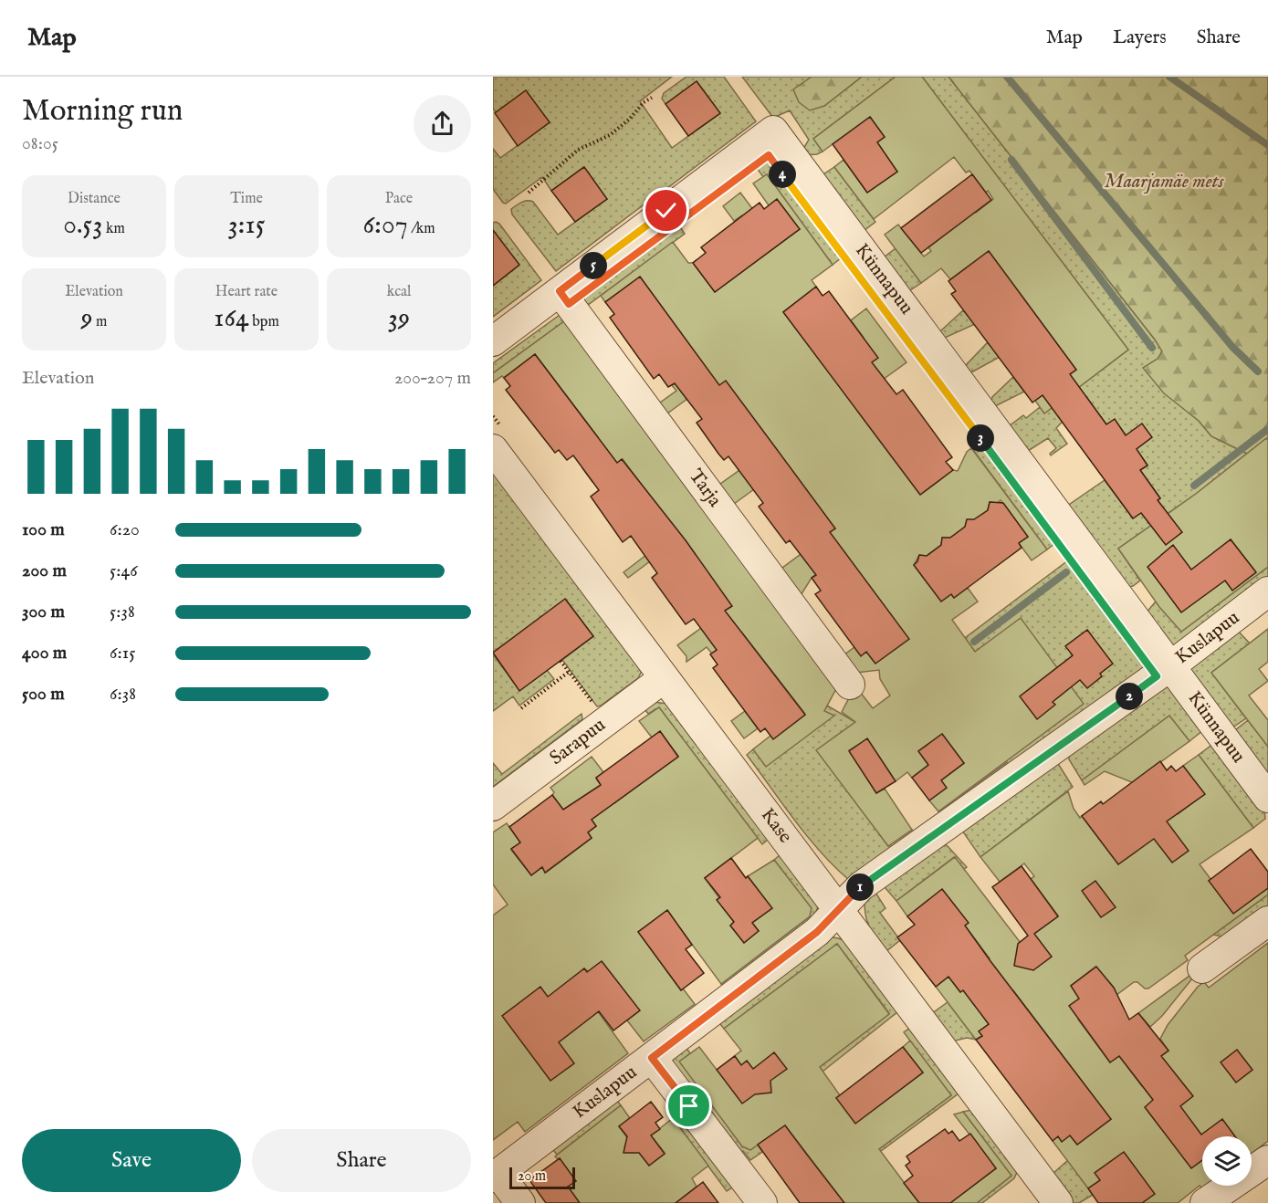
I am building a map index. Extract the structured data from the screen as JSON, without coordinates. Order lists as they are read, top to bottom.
{
  "streets": {
    "street": [
      "Künnapuu",
      "Tarja",
      "Kuslapuu",
      "Sarapuu",
      "Kase"
    ]
  },
  "crossings": [
    ["Künnapuu", "Tarja"],
    ["Künnapuu", "Kuslapuu"],
    ["Kuslapuu", "Kase"],
    ["Sarapuu", "Kase"]
  ],
  "parks": ["Maarjamäe mets"],
  "scale_bar": "20 m",
  "page": {
    "header": "Map",
    "nav": ["Map", "Layers", "Share"],
    "heading": ["Morning run", "08:05"],
    "pins": [
      "4",
      "5",
      "3",
      "2",
      "1"
    ],
    "stats": [
      ["Distance", "0.53 km"],
      ["Time", "3:15"],
      ["Pace", "6:07 /km"],
      ["Elevation", "9 m"],
      ["Heart rate", "164 bpm"],
      ["kcal", "39"]
    ],
    "chart": ["Elevation", "200–207 m"],
    "list": [
      {
        "name": "100 m",
        "note": "6:20"
      },
      {
        "name": "200 m",
        "note": "5:46"
      },
      {
        "name": "300 m",
        "note": "5:38"
      },
      {
        "name": "400 m",
        "note": "6:15"
      },
      {
        "name": "500 m",
        "note": "6:38"
      }
    ],
    "buttons": ["Save", "Share"],
    "scale": "20 m"
  }
}
